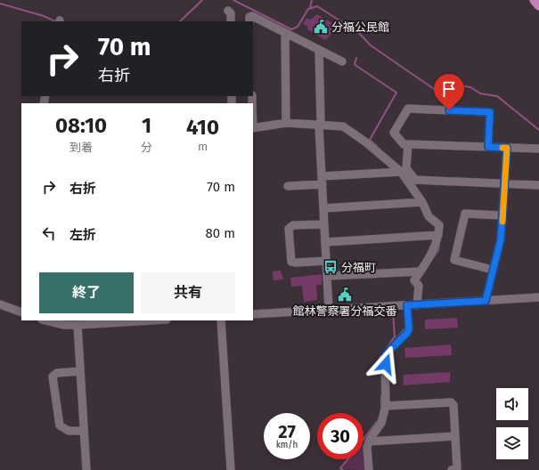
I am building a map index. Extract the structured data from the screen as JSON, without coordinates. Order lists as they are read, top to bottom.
{
  "places": {
    "public building": ["分福公民館", "館林警察署分福交番"],
    "bus stop": ["分福町"]
  },
  "page": {
    "turn": ["70 m", "右折"],
    "eta": [
      "08:10",
      "到着",
      "1",
      "分",
      "410",
      "m"
    ],
    "list": [
      {
        "name": "右折",
        "value": "70 m"
      },
      {
        "name": "左折",
        "value": "80 m"
      }
    ],
    "buttons": ["終了", "共有"],
    "speed": "27 km/h",
    "limit": "30"
  }
}
